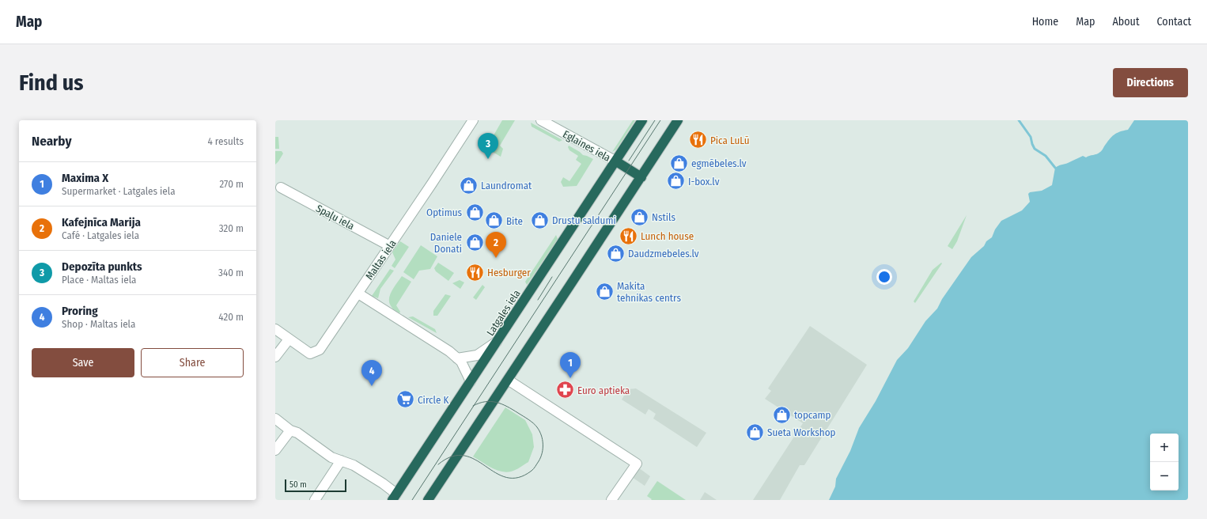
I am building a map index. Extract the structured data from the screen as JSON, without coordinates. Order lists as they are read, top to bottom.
{
  "streets": {
    "highway": ["Latgales iela"],
    "street": ["Eglaines iela", "Spaļu iela", "Maltas iela"]
  },
  "crossings": [
    ["Eglaines iela", "Latgales iela"],
    ["Spaļu iela", "Maltas iela"]
  ],
  "places": {
    "restaurant": ["Pica LuLū", "Lunch house", "Hesburger"],
    "shop": [
      "egmēbeles.lv",
      "I-box.lv",
      "Laundromat",
      "Optimus",
      "Nstils",
      "Drustu saldumi",
      "Bite",
      "Daniele Donati",
      "Daudzmebeles.lv",
      "Makita tehnikas centrs",
      "topcamp",
      "Sueta Workshop"
    ],
    "pharmacy": ["Euro aptieka"],
    "supermarket": ["Circle K"]
  },
  "scale_bar": "50 m",
  "page": {
    "header": "Map",
    "nav": [
      "Home",
      "Map",
      "About",
      "Contact"
    ],
    "buttons": [
      "Directions",
      ["Save", "Share"]
    ],
    "title": "Find us",
    "heading": ["Nearby", "4 results"],
    "pins": [
      "3",
      "2",
      "1",
      "4"
    ],
    "list": [
      {
        "mark": "1",
        "name": "Maxima X",
        "note": "Supermarket · Latgales iela",
        "value": "270 m"
      },
      {
        "mark": "2",
        "name": "Kafejnīca Marija",
        "note": "Café · Latgales iela",
        "value": "320 m"
      },
      {
        "mark": "3",
        "name": "Depozīta punkts",
        "note": "Place · Maltas iela",
        "value": "340 m"
      },
      {
        "mark": "4",
        "name": "Proring",
        "note": "Shop · Maltas iela",
        "value": "420 m"
      }
    ],
    "map_buttons": ["+", "−"],
    "scale": "50 m"
  }
}
